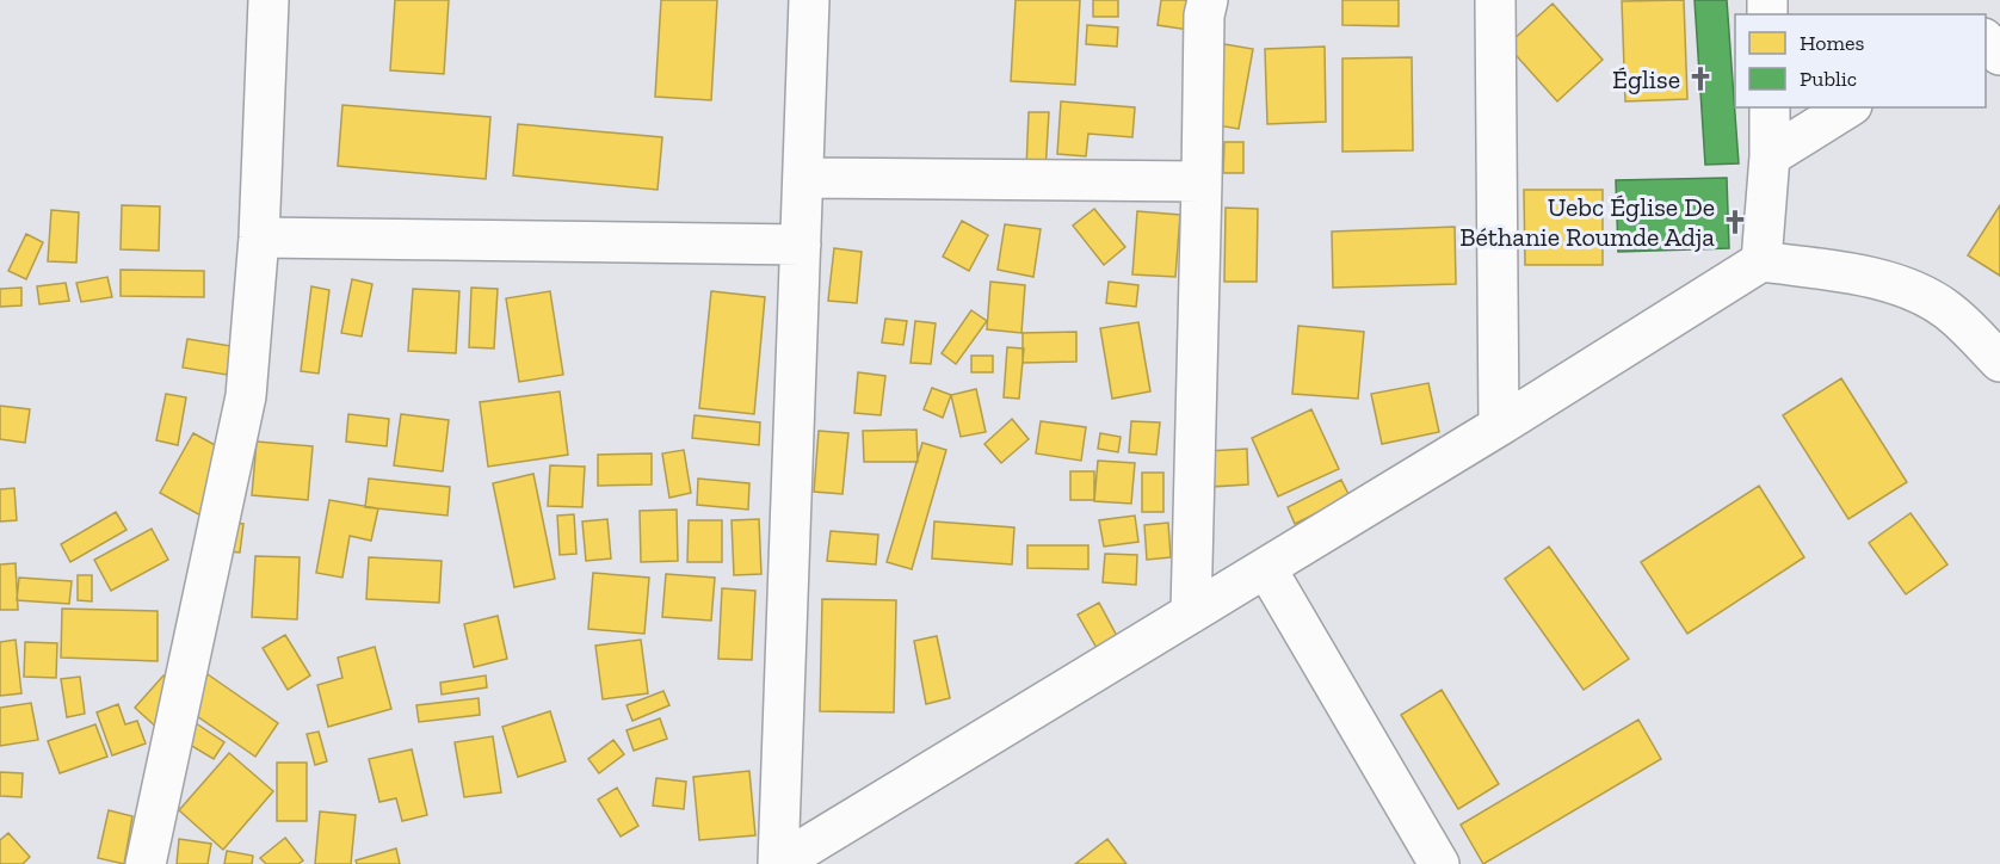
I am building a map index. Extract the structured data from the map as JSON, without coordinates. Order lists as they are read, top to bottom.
{
  "places": {
    "church": ["Église", "Uebc Église De Béthanie Roumde Adja"]
  },
  "legend": ["Homes", "Public"]
}
